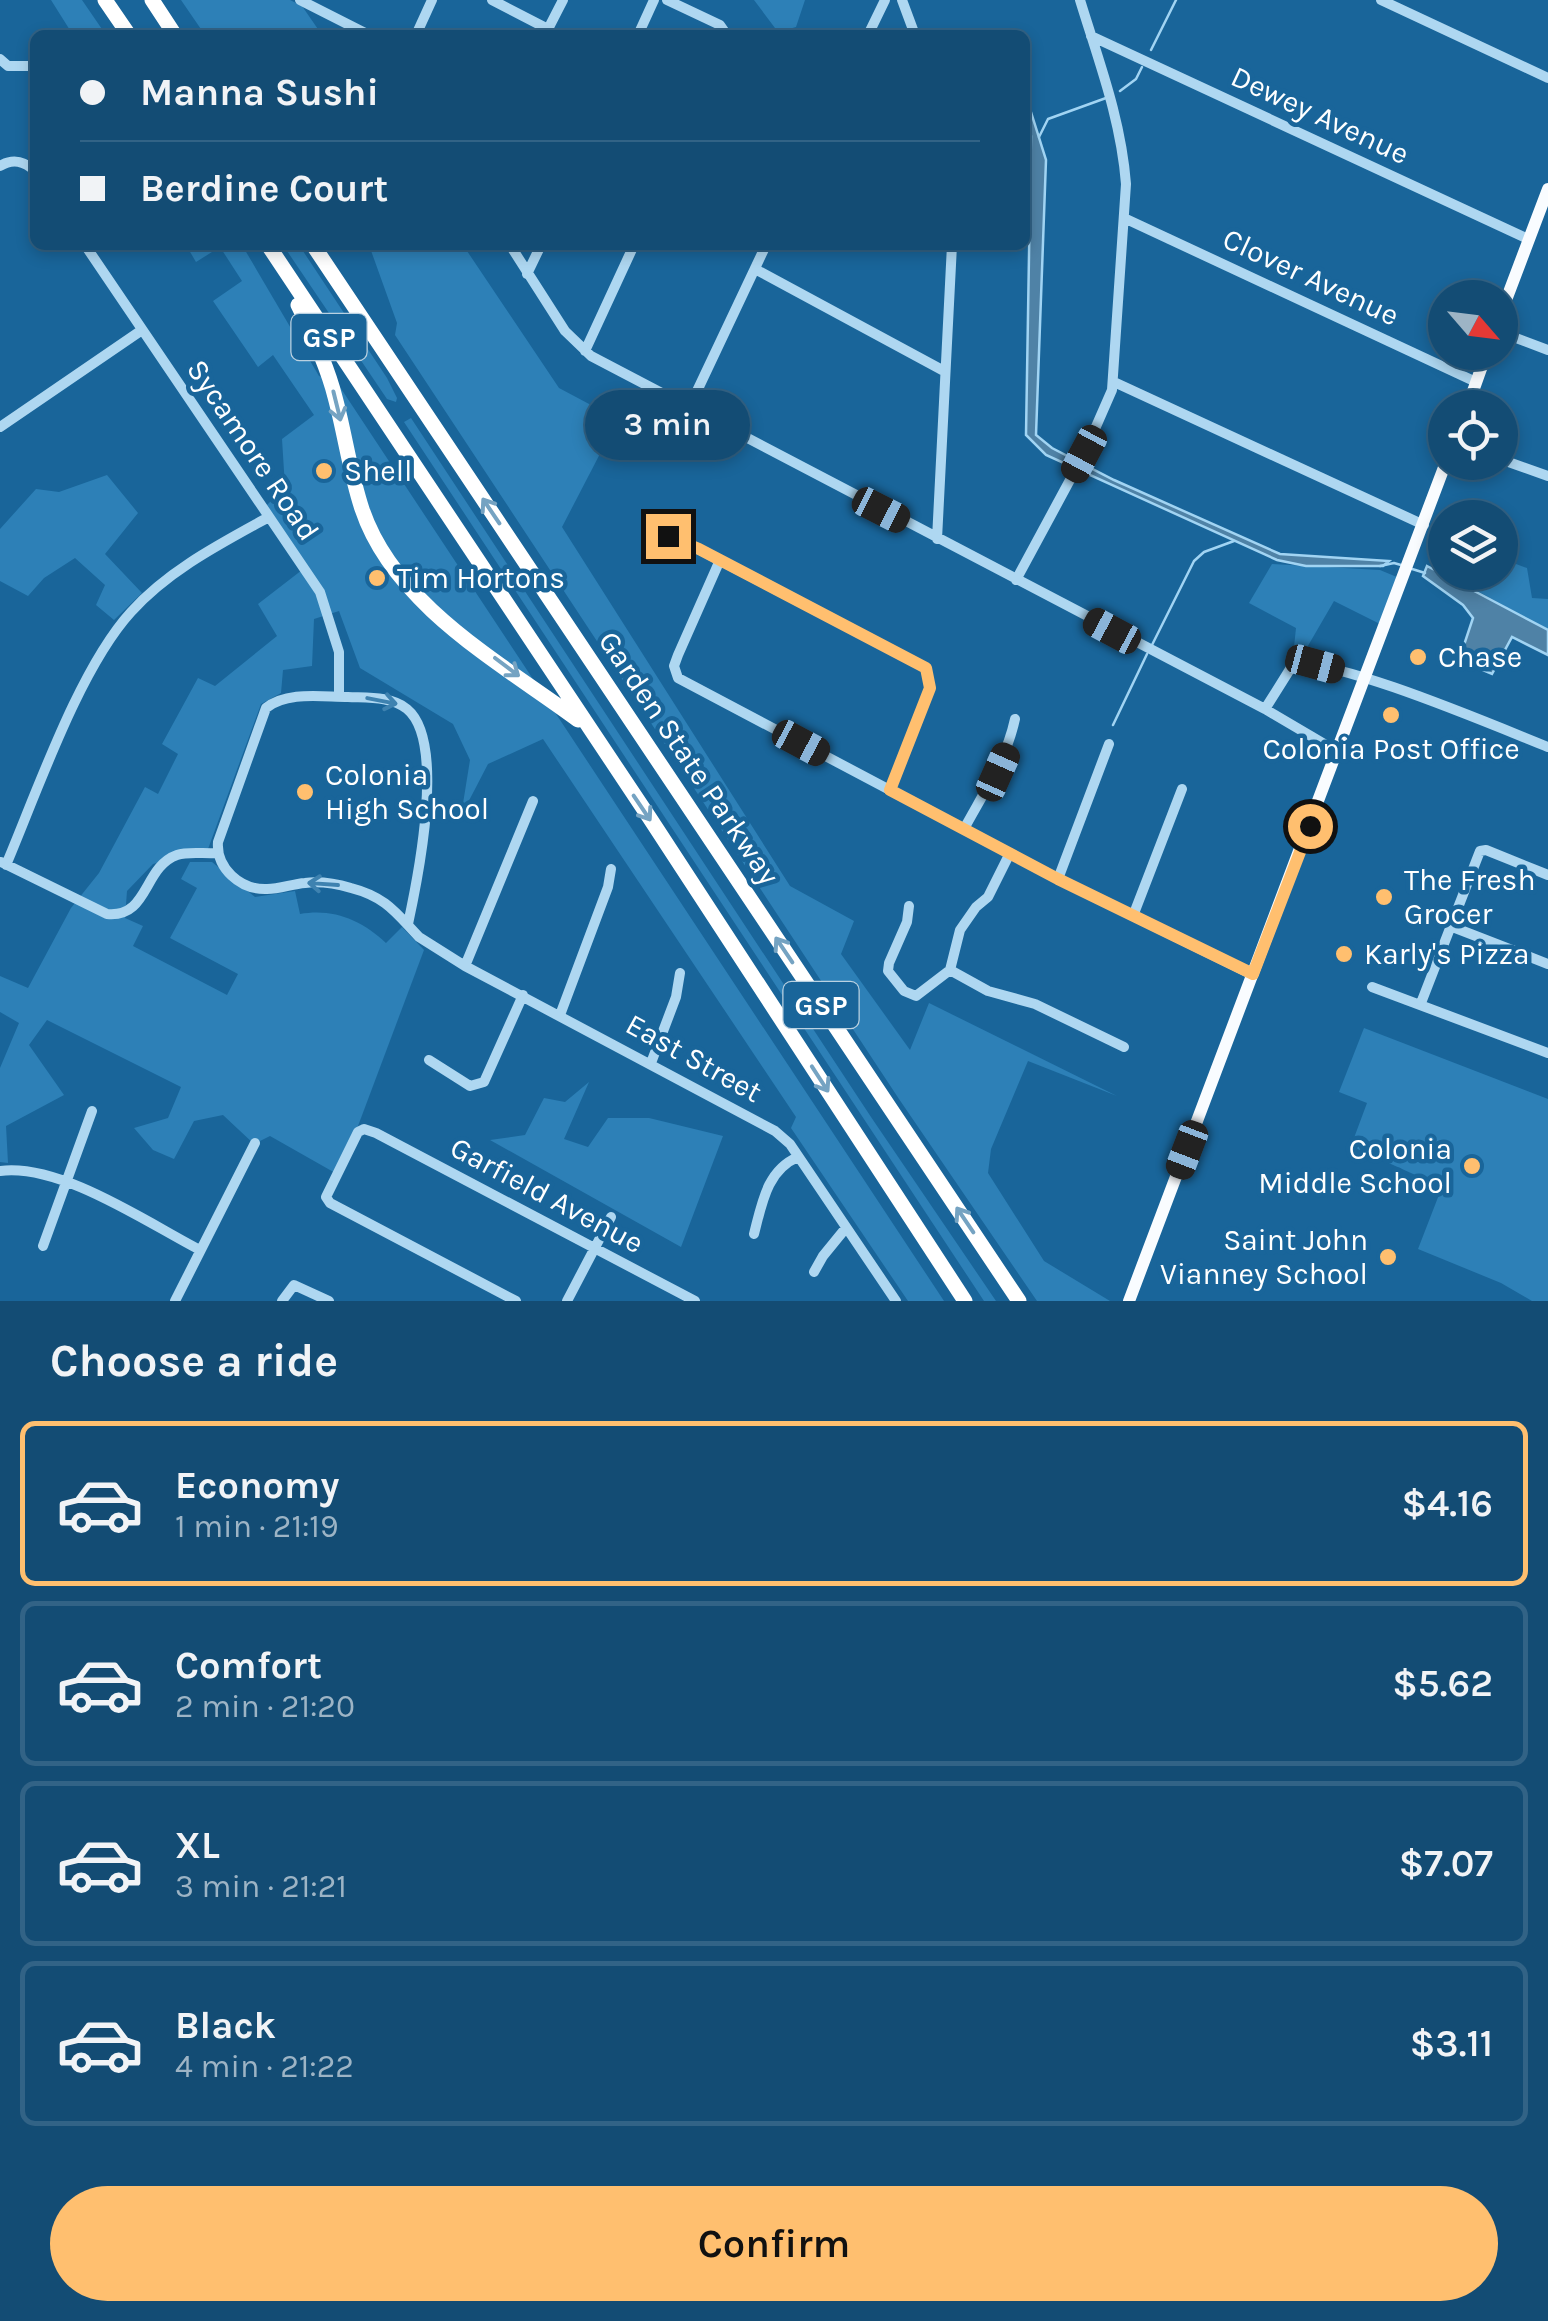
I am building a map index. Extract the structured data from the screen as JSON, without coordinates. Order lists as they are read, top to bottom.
{
  "streets": {
    "highway": ["GSP", "Garden State Parkway"],
    "street": [
      "Dewey Avenue",
      "Clover Avenue",
      "Sycamore Road",
      "East Street",
      "Garfield Avenue"
    ]
  },
  "places": [
    "Shell",
    "Tim Hortons",
    "Chase",
    "Colonia Post Office",
    "Colonia High School",
    "The Fresh Grocer",
    "Karly's Pizza",
    "Colonia Middle School",
    "Saint John Vianney School"
  ],
  "north": "bottom right",
  "page": {
    "banner": ["Manna Sushi", "Berdine Court"],
    "bubble": "3 min",
    "heading": "Choose a ride",
    "list": [
      {
        "name": "Economy",
        "note": "1 min · 21:19",
        "value": "$4.16"
      },
      {
        "name": "Comfort",
        "note": "2 min · 21:20",
        "value": "$5.62"
      },
      {
        "name": "XL",
        "note": "3 min · 21:21",
        "value": "$7.07"
      },
      {
        "name": "Black",
        "note": "4 min · 21:22",
        "value": "$3.11"
      }
    ],
    "buttons": "Confirm"
  }
}
